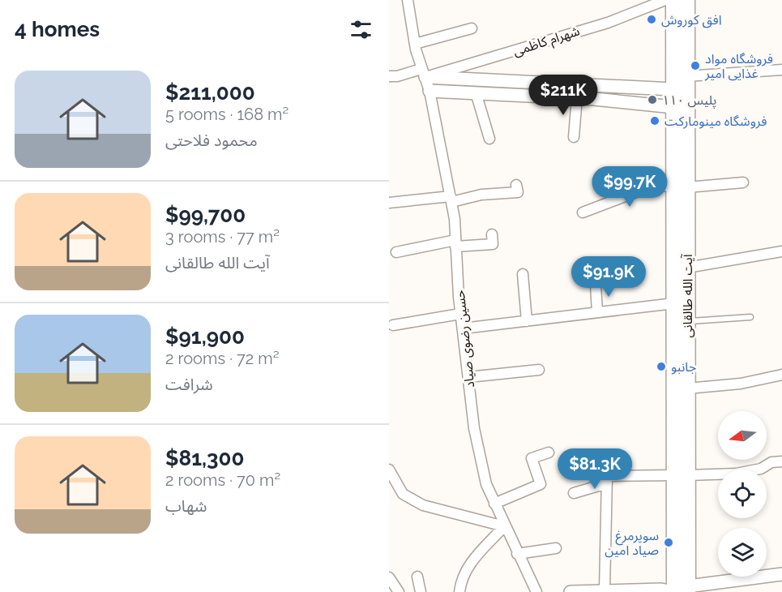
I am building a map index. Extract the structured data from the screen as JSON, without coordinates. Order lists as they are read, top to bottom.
{
  "streets": {
    "main road": ["آیت الله طالقانی"],
    "street": ["شهرام کاظمی", "حسین رضوی صیاد"]
  },
  "crossings": [
    ["شهرام کاظمی", "حسین رضوی صیاد"]
  ],
  "places": [
    "افق کوروش",
    "فروشگاه مواد غذایی امیر",
    "پلیس ۱۱۰",
    "فروشگاه مینومارکت",
    "جانبو",
    "سوپرمرغ صیاد امین"
  ],
  "north": "left",
  "page": {
    "heading": "4 homes",
    "list": [
      {
        "name": "$211,000",
        "note": "5 rooms · 168 m² · محمود فلاحتی"
      },
      {
        "name": "$99,700",
        "note": "3 rooms · 77 m² · آیت الله طالقانی"
      },
      {
        "name": "$91,900",
        "note": "2 rooms · 72 m² · شرافت"
      },
      {
        "name": "$81,300",
        "note": "2 rooms · 70 m² · شهاب"
      }
    ],
    "price": [
      "$211K",
      "$99.7K",
      "$91.9K",
      "$81.3K"
    ]
  }
}
